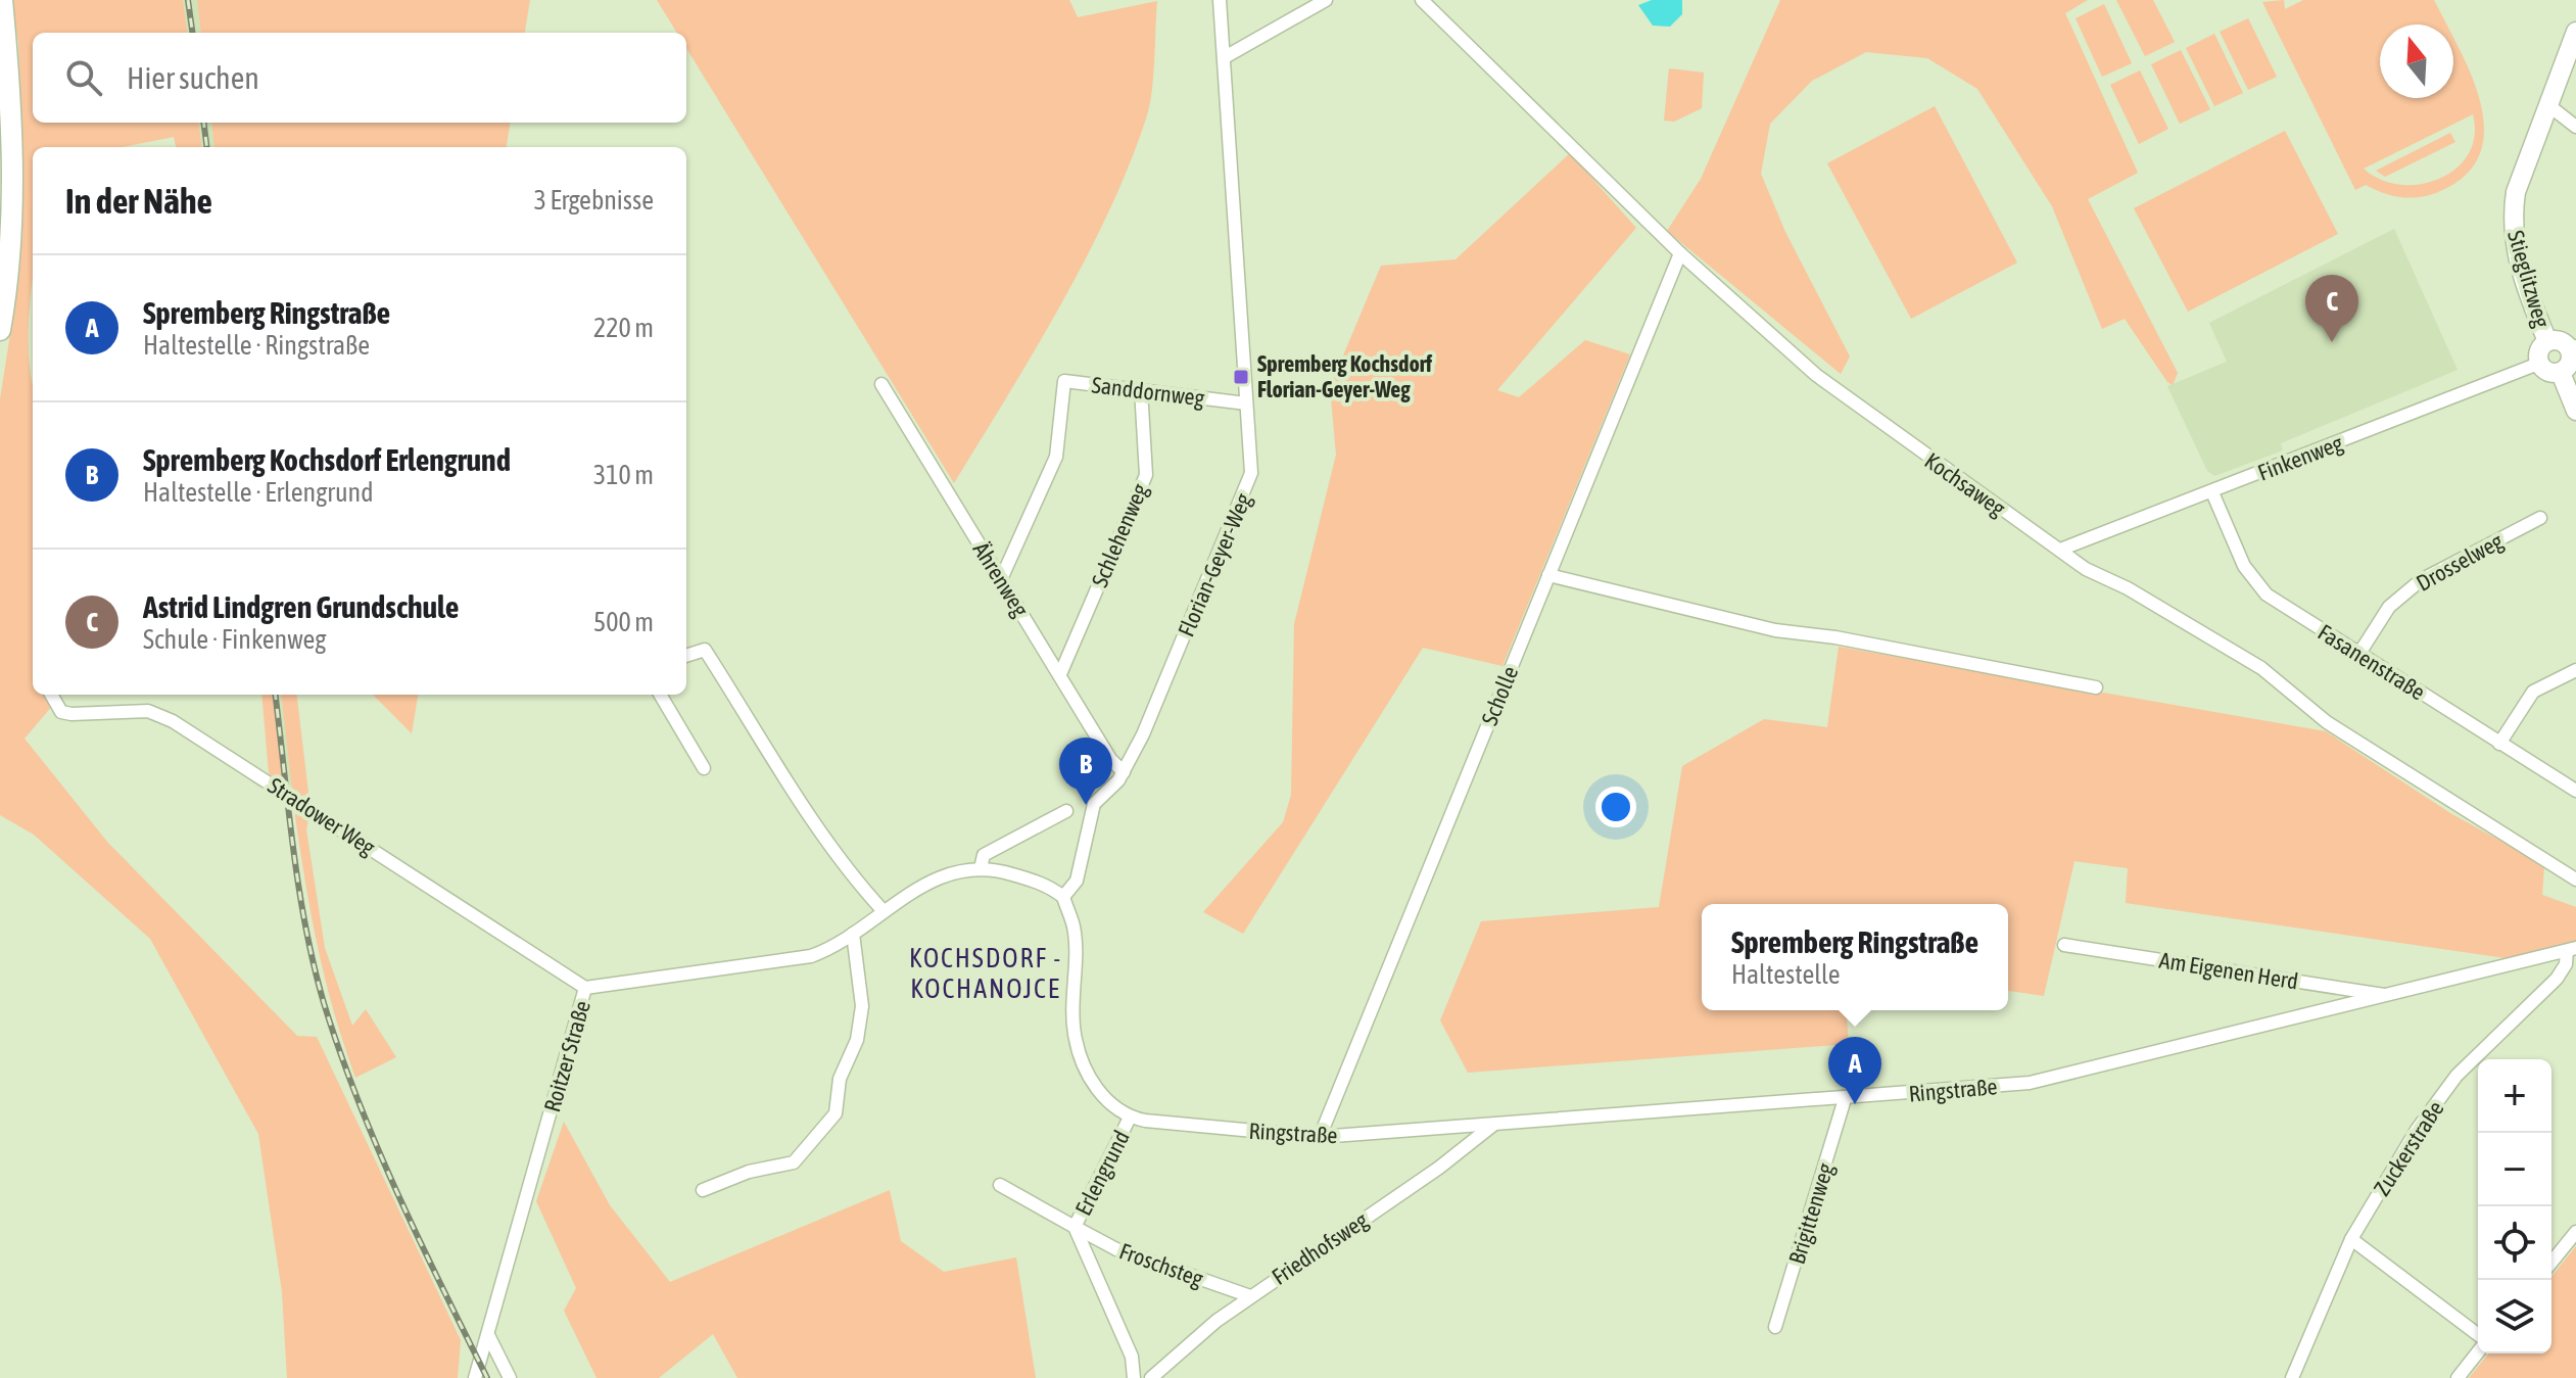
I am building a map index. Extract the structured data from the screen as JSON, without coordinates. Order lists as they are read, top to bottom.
{
  "streets": {
    "street": [
      "Stieglitzweg",
      "Sanddornweg",
      "Finkenweg",
      "Kochsaweg",
      "Schlehenweg",
      "Drosselweg",
      "Florian-Geyer-Weg",
      "Ährenweg",
      "Fasanenstraße",
      "Scholle",
      "Stradower Weg",
      "Am Eigenen Herd",
      "Roitzer Straße",
      "Ringstraße",
      "Zuckerstraße",
      "Erlengrund",
      "Brigittenweg",
      "Friedhofsweg",
      "Froschsteg"
    ]
  },
  "crossings": [
    ["Stieglitzweg", "Finkenweg"],
    ["Sanddornweg", "Schlehenweg"],
    ["Sanddornweg", "Florian-Geyer-Weg"],
    ["Sanddornweg", "Ährenweg"],
    ["Finkenweg", "Kochsaweg"],
    ["Finkenweg", "Fasanenstraße"],
    ["Kochsaweg", "Scholle"],
    ["Schlehenweg", "Ährenweg"],
    ["Drosselweg", "Fasanenstraße"],
    ["Florian-Geyer-Weg", "Ährenweg"],
    ["Florian-Geyer-Weg", "Roitzer Straße"],
    ["Florian-Geyer-Weg", "Erlengrund"],
    ["Scholle", "Ringstraße"],
    ["Stradower Weg", "Roitzer Straße"],
    ["Am Eigenen Herd", "Ringstraße"],
    ["Roitzer Straße", "Erlengrund"],
    ["Ringstraße", "Zuckerstraße"],
    ["Ringstraße", "Erlengrund"],
    ["Ringstraße", "Brigittenweg"],
    ["Ringstraße", "Friedhofsweg"],
    ["Erlengrund", "Froschsteg"],
    ["Friedhofsweg", "Froschsteg"]
  ],
  "districts": ["KOCHSDORF - KOCHANOJCE"],
  "places": {
    "transit": ["Spremberg Kochsdorf Florian-Geyer-Weg"]
  },
  "north": "top",
  "page": {
    "search": "Hier suchen",
    "heading": ["In der Nähe", "3 Ergebnisse"],
    "list": [
      {
        "mark": "A",
        "name": "Spremberg Ringstraße",
        "note": "Haltestelle · Ringstraße",
        "value": "220 m"
      },
      {
        "mark": "B",
        "name": "Spremberg Kochsdorf Erlengrund",
        "note": "Haltestelle · Erlengrund",
        "value": "310 m"
      },
      {
        "mark": "C",
        "name": "Astrid Lindgren Grundschule",
        "note": "Schule · Finkenweg",
        "value": "500 m"
      }
    ],
    "pins": ["C", "B", "A"],
    "popup": ["Spremberg Ringstraße", "Haltestelle"],
    "map_buttons": ["+", "−"]
  }
}
